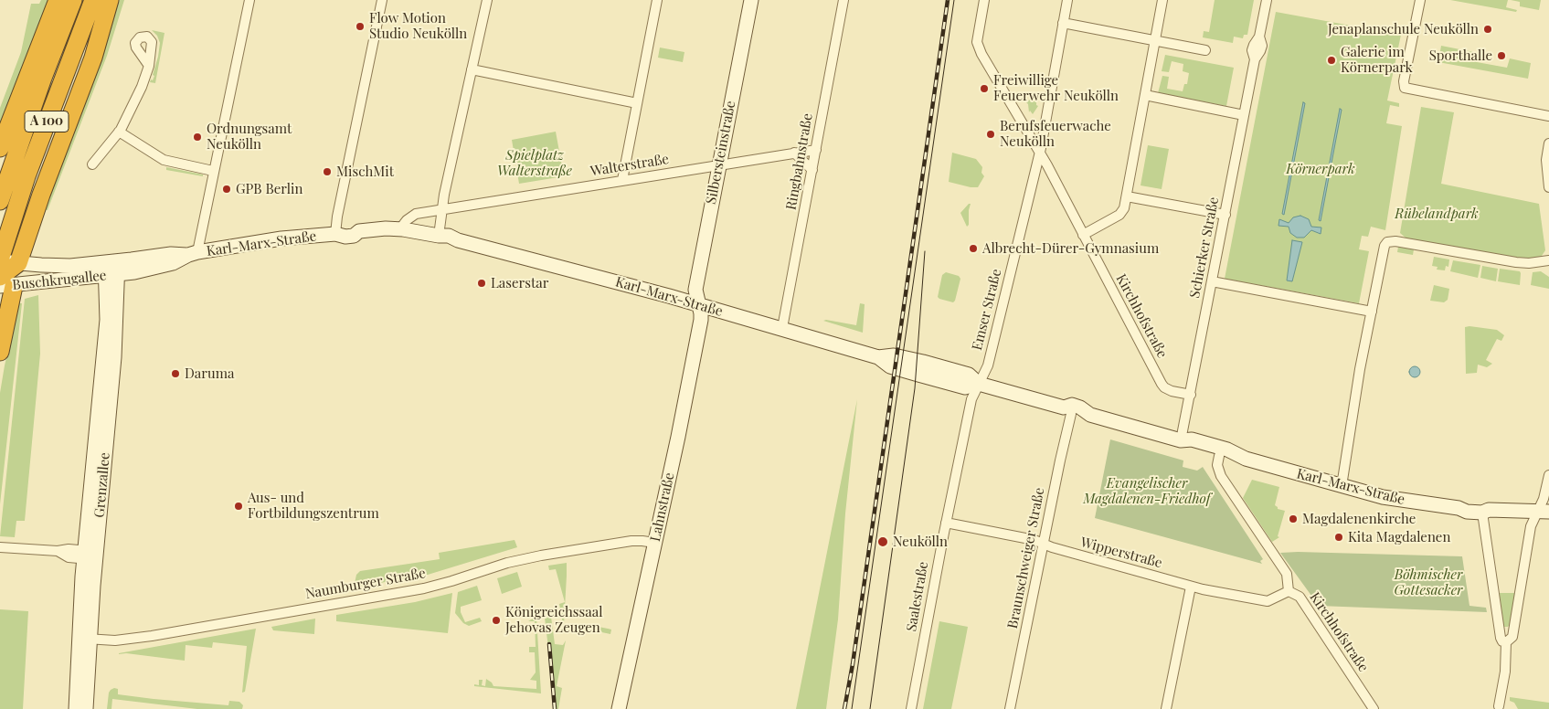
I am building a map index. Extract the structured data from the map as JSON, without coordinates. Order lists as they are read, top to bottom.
{
  "streets": {
    "highway": ["A 100"],
    "main road": [
      "Silbersteinstraße",
      "Karl-Marx-Straße",
      "Buschkrugallee",
      "Grenzallee",
      "Lahnstraße"
    ],
    "street": [
      "Ringbahnstraße",
      "Walterstraße",
      "Schierker Straße",
      "Emser Straße",
      "Kirchhofstraße",
      "Wipperstraße",
      "Braunschweiger Straße",
      "Naumburger Straße",
      "Saalestraße"
    ]
  },
  "crossings": [
    ["A 100", "Buschkrugallee"],
    ["Silbersteinstraße", "Walterstraße"],
    ["Silbersteinstraße", "Karl-Marx-Straße"],
    ["Silbersteinstraße", "Lahnstraße"],
    ["Ringbahnstraße", "Walterstraße"],
    ["Ringbahnstraße", "Karl-Marx-Straße"],
    ["Karl-Marx-Straße", "Schierker Straße"],
    ["Karl-Marx-Straße", "Buschkrugallee"],
    ["Karl-Marx-Straße", "Emser Straße"],
    ["Karl-Marx-Straße", "Kirchhofstraße"],
    ["Karl-Marx-Straße", "Grenzallee"],
    ["Karl-Marx-Straße", "Lahnstraße"],
    ["Karl-Marx-Straße", "Braunschweiger Straße"],
    ["Karl-Marx-Straße", "Saalestraße"],
    ["Schierker Straße", "Kirchhofstraße"],
    ["Buschkrugallee", "Grenzallee"],
    ["Emser Straße", "Kirchhofstraße"],
    ["Emser Straße", "Saalestraße"],
    ["Kirchhofstraße", "Wipperstraße"],
    ["Grenzallee", "Naumburger Straße"],
    ["Lahnstraße", "Naumburger Straße"],
    ["Wipperstraße", "Braunschweiger Straße"],
    ["Wipperstraße", "Saalestraße"]
  ],
  "parks": [
    "Spielplatz Walterstraße",
    "Körnerpark",
    "Rübelandpark",
    "Evangelischer Magdalenen-Friedhof",
    "Böhmischer Gottesacker"
  ],
  "places": [
    "Flow Motion Studio Neukölln",
    "Jenaplanschule Neukölln",
    "Sporthalle",
    "Galerie im Körnerpark",
    "Freiwillige Feuerwehr Neukölln",
    "Berufsfeuerwache Neukölln",
    "Ordnungsamt Neukölln",
    "MischMit",
    "GPB Berlin",
    "Albrecht-Dürer-Gymnasium",
    "Laserstar",
    "Daruma",
    "Aus- und Fortbildungszentrum",
    "Magdalenenkirche",
    "Kita Magdalenen",
    "Neukölln",
    "Königreichssaal Jehovas Zeugen"
  ]
}
